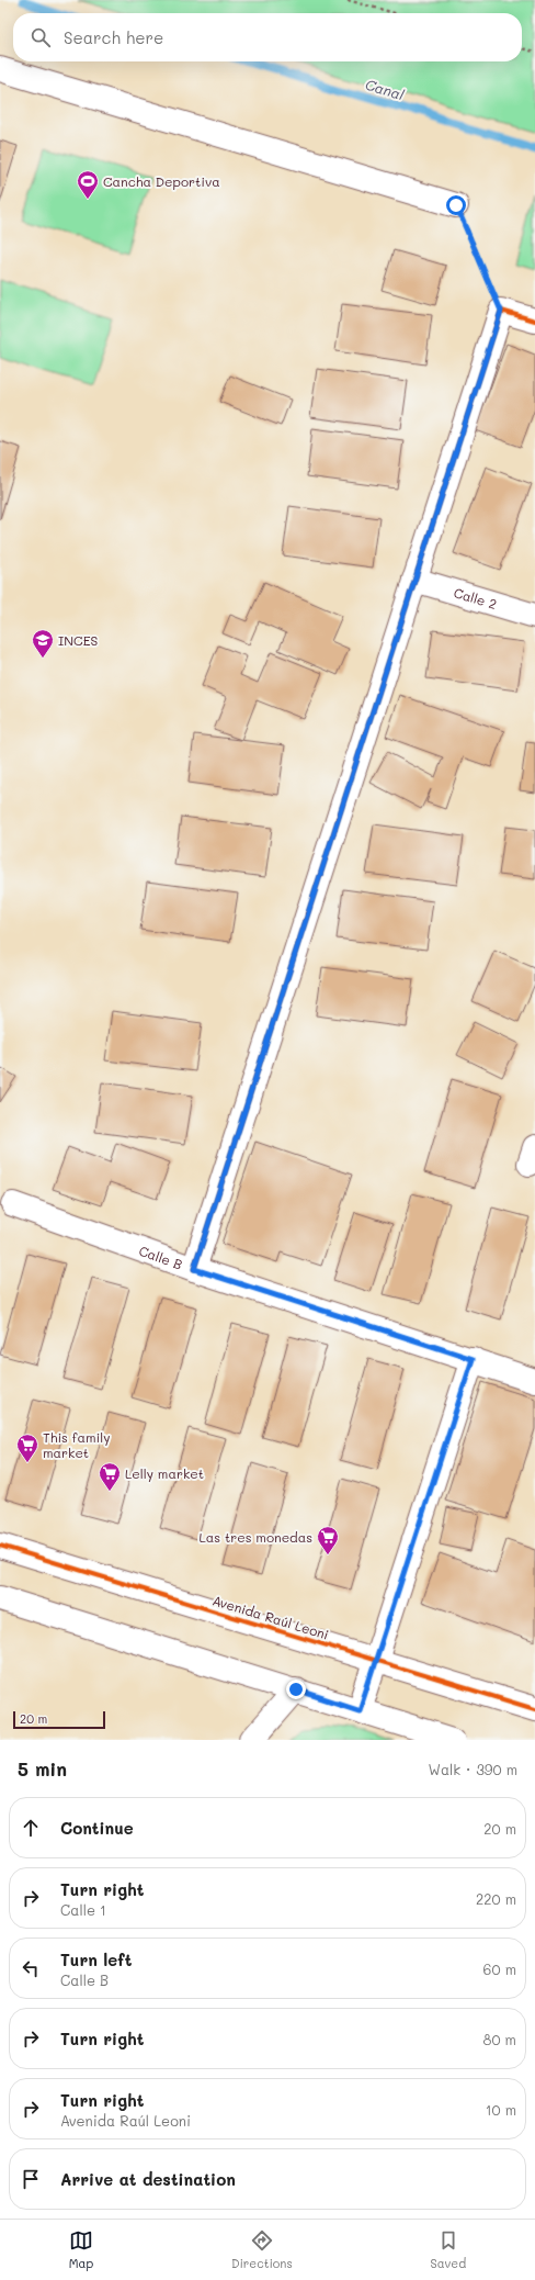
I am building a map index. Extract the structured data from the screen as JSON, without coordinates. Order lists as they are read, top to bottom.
{
  "streets": {
    "street": ["Calle 2", "Calle B", "Avenida Raúl Leoni"]
  },
  "water": ["Canal"],
  "places": {
    "sports": ["Cancha Deportiva"],
    "school or university": ["INCES"],
    "supermarket": ["This family market", "Lelly market", "Las tres monedas"]
  },
  "scale_bar": "20 m",
  "page": {
    "search": "Search here",
    "scale": "20 m",
    "heading": ["5 min", "Walk · 390 m"],
    "list": [
      ["Continue", "20 m"],
      ["Turn right", "Calle 1", "220 m"],
      ["Turn left", "Calle B", "60 m"],
      ["Turn right", "80 m"],
      ["Turn right", "Avenida Raúl Leoni", "10 m"],
      "Arrive at destination"
    ],
    "nav": ["Map", "Directions", "Saved"]
  }
}
